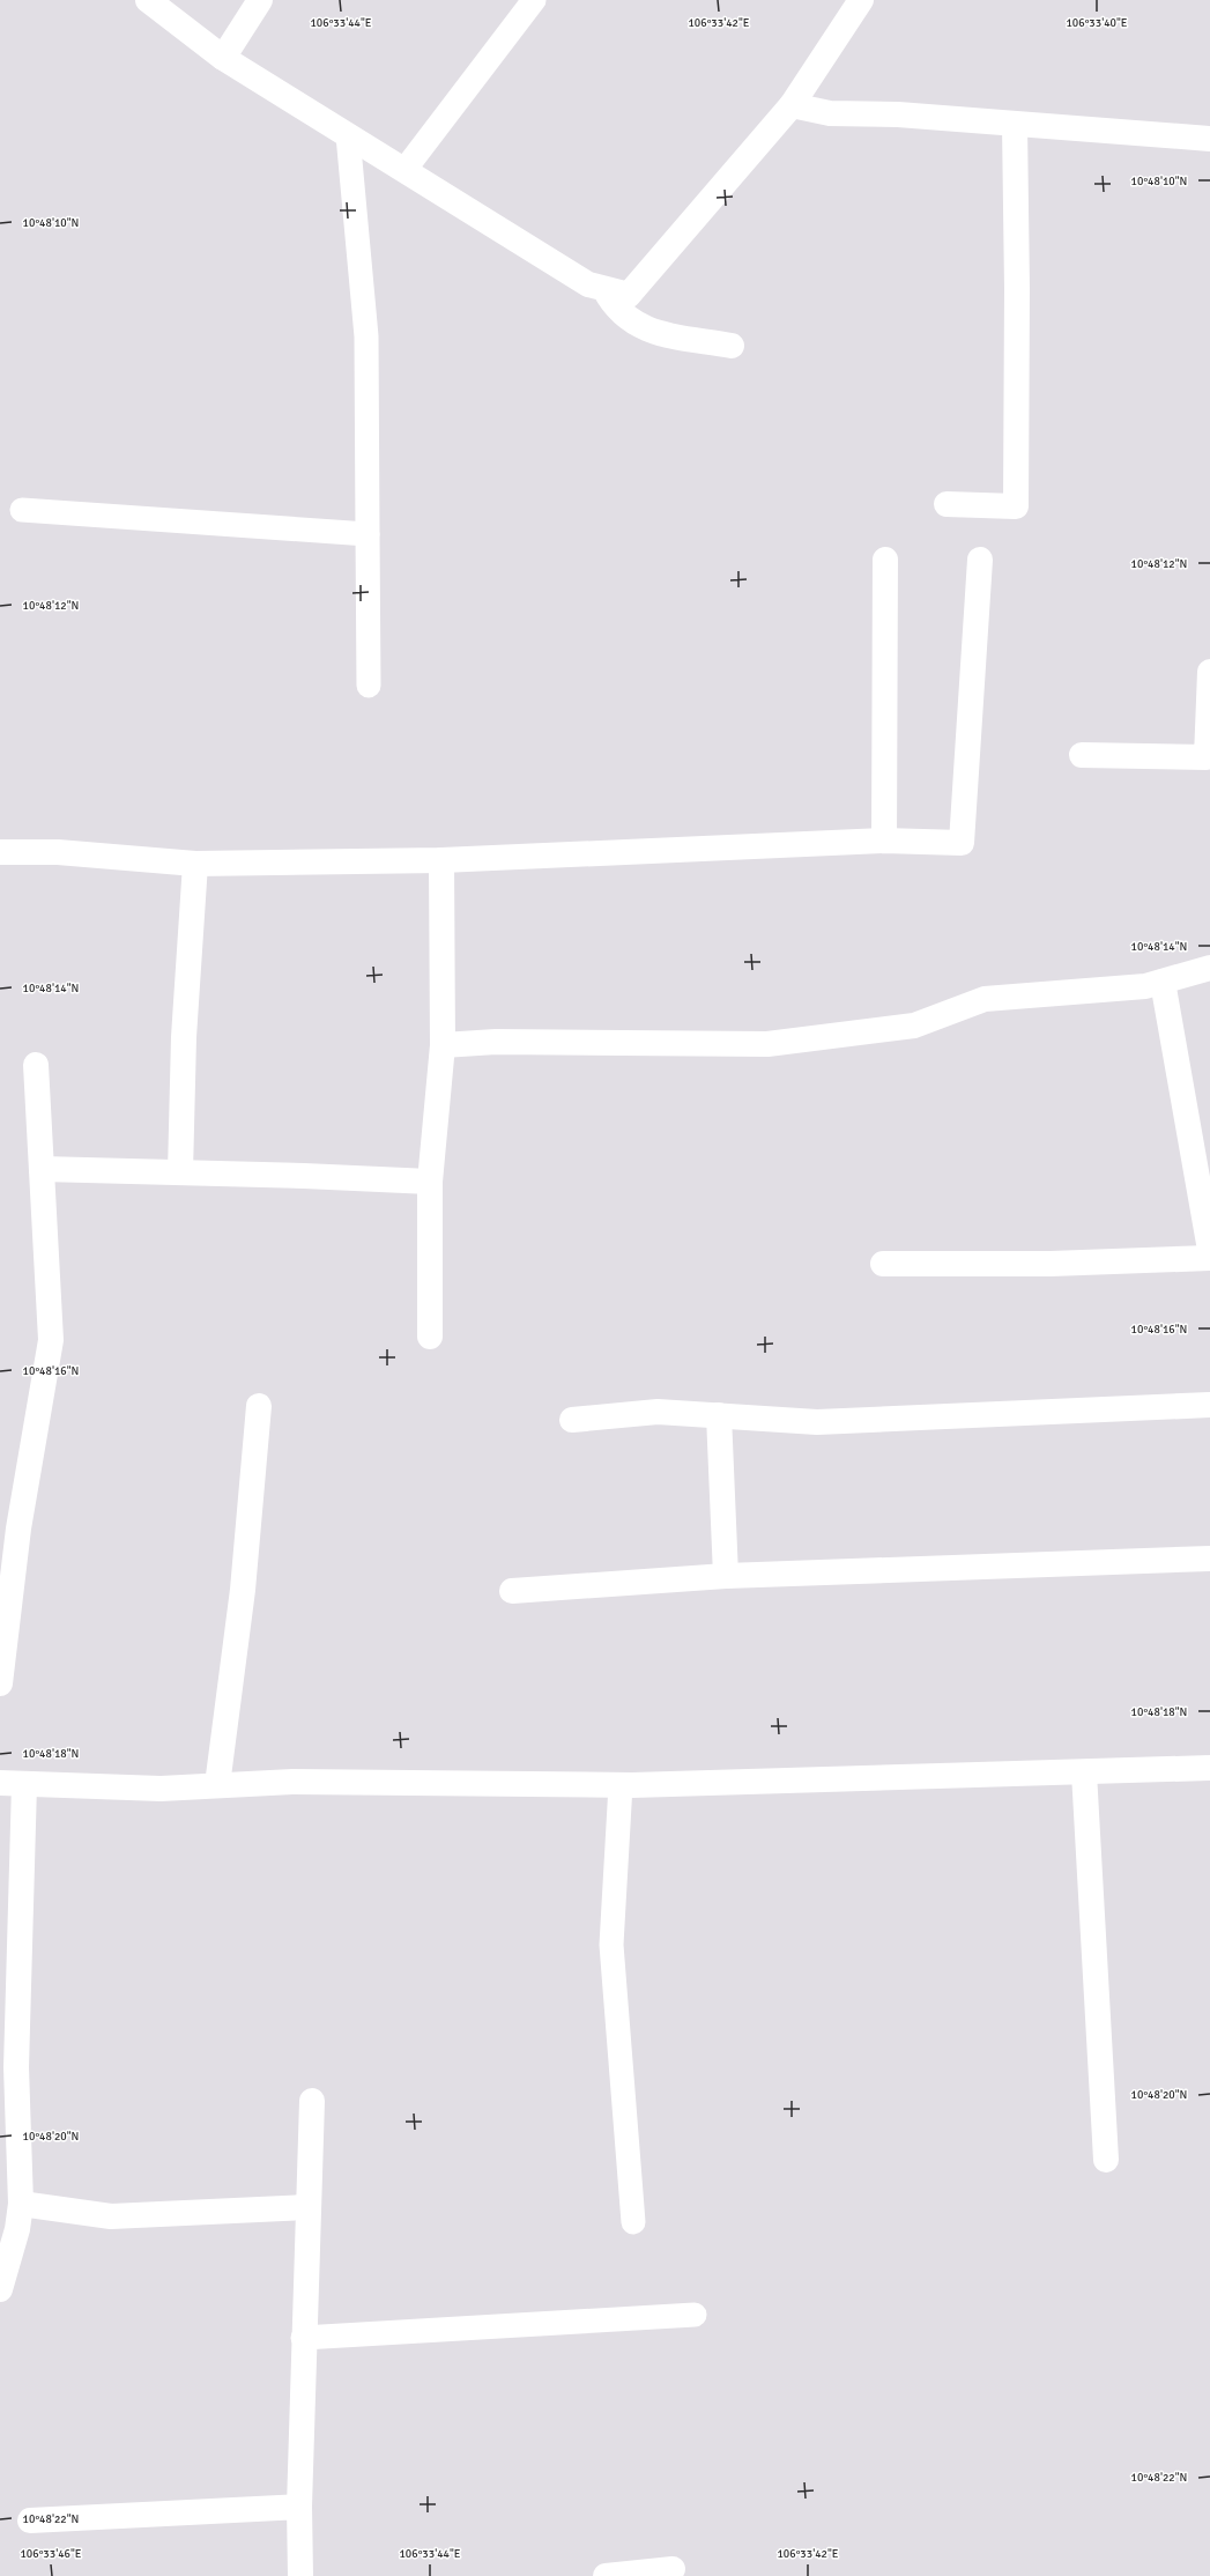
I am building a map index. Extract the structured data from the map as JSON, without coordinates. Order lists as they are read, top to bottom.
{
  "coordinates": [
    "106°33'44\"E",
    "106°33'42\"E",
    "106°33'40\"E",
    "10°48'10\"N",
    "10°48'12\"N",
    "10°48'14\"N",
    "10°48'16\"N",
    "10°48'18\"N",
    "10°48'20\"N",
    "10°48'22\"N",
    "106°33'46\"E"
  ]
}
